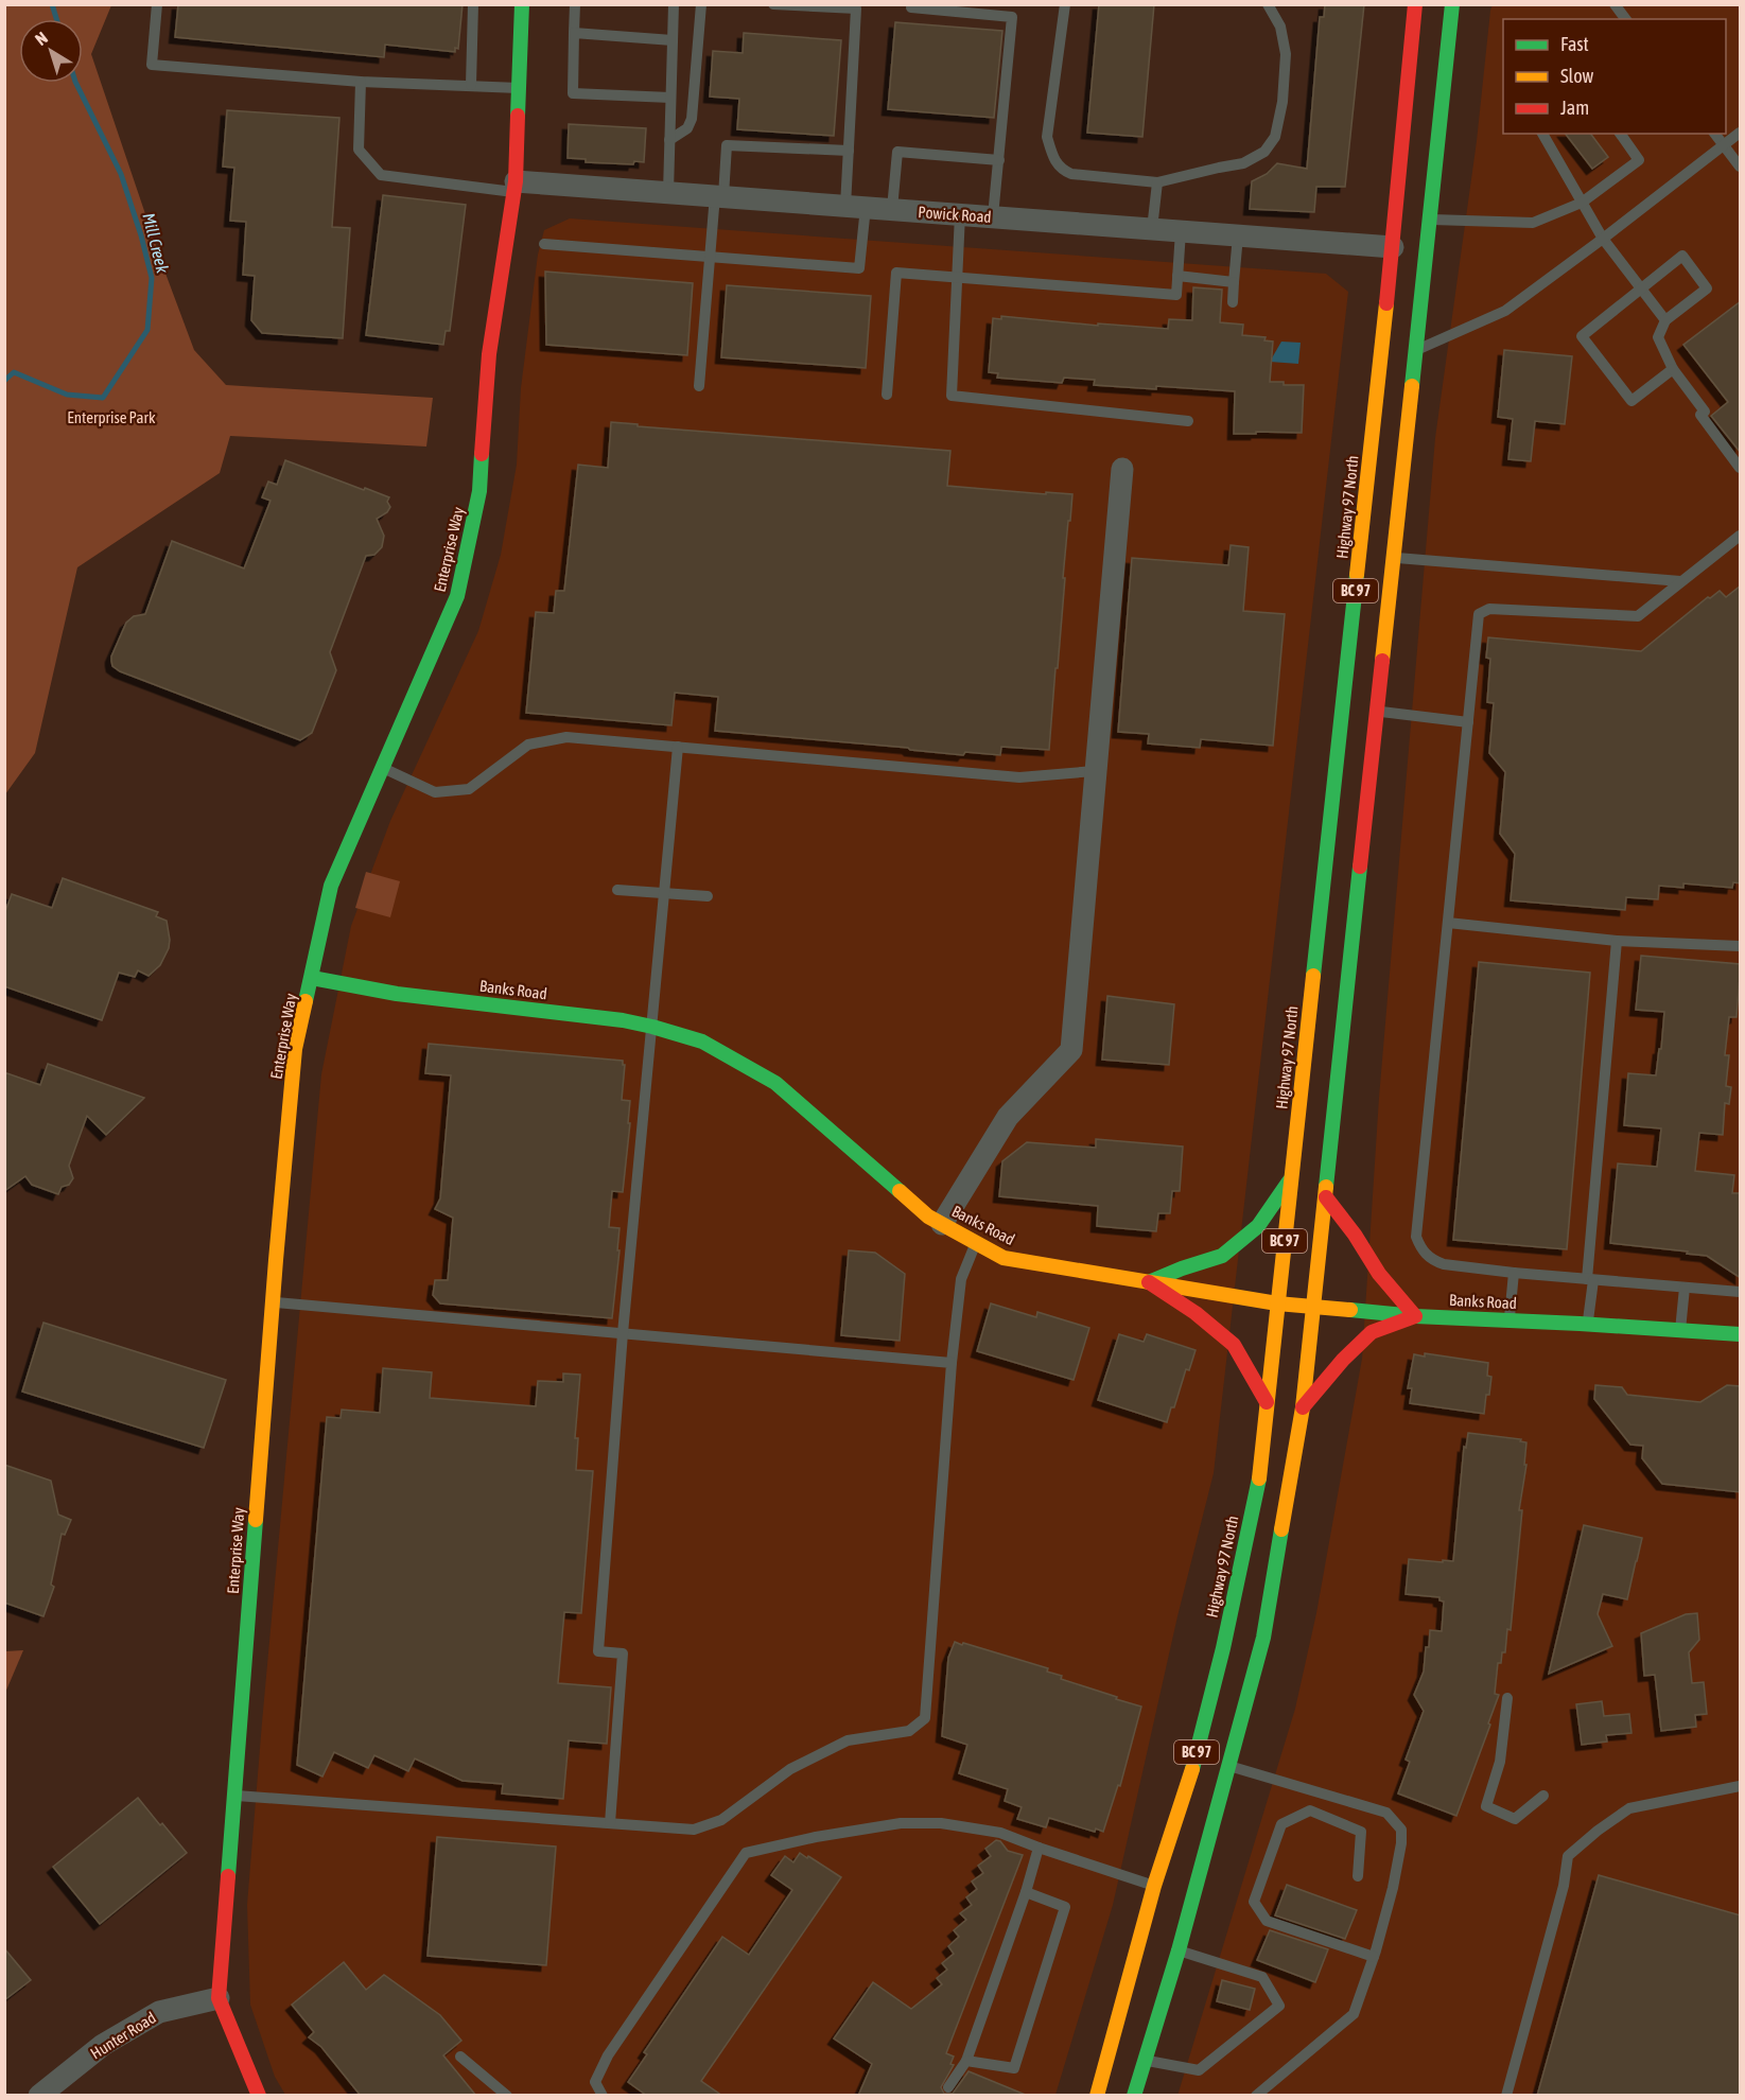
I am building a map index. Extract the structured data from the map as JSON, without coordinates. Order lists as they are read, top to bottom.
{
  "streets": {
    "main road": [
      "Highway 97 North",
      "Enterprise Way",
      "BC 97",
      "Banks Road"
    ],
    "street": ["Powick Road", "Hunter Road"]
  },
  "crossings": [
    ["Powick Road", "Highway 97 North"],
    ["Powick Road", "Enterprise Way"],
    ["Highway 97 North", "Banks Road"],
    ["Enterprise Way", "Banks Road"],
    ["Enterprise Way", "Hunter Road"],
    ["BC 97", "Banks Road"]
  ],
  "water": ["Mill Creek"],
  "parks": ["Enterprise Park"],
  "legend": ["Fast", "Slow", "Jam"],
  "north": "top left"
}
